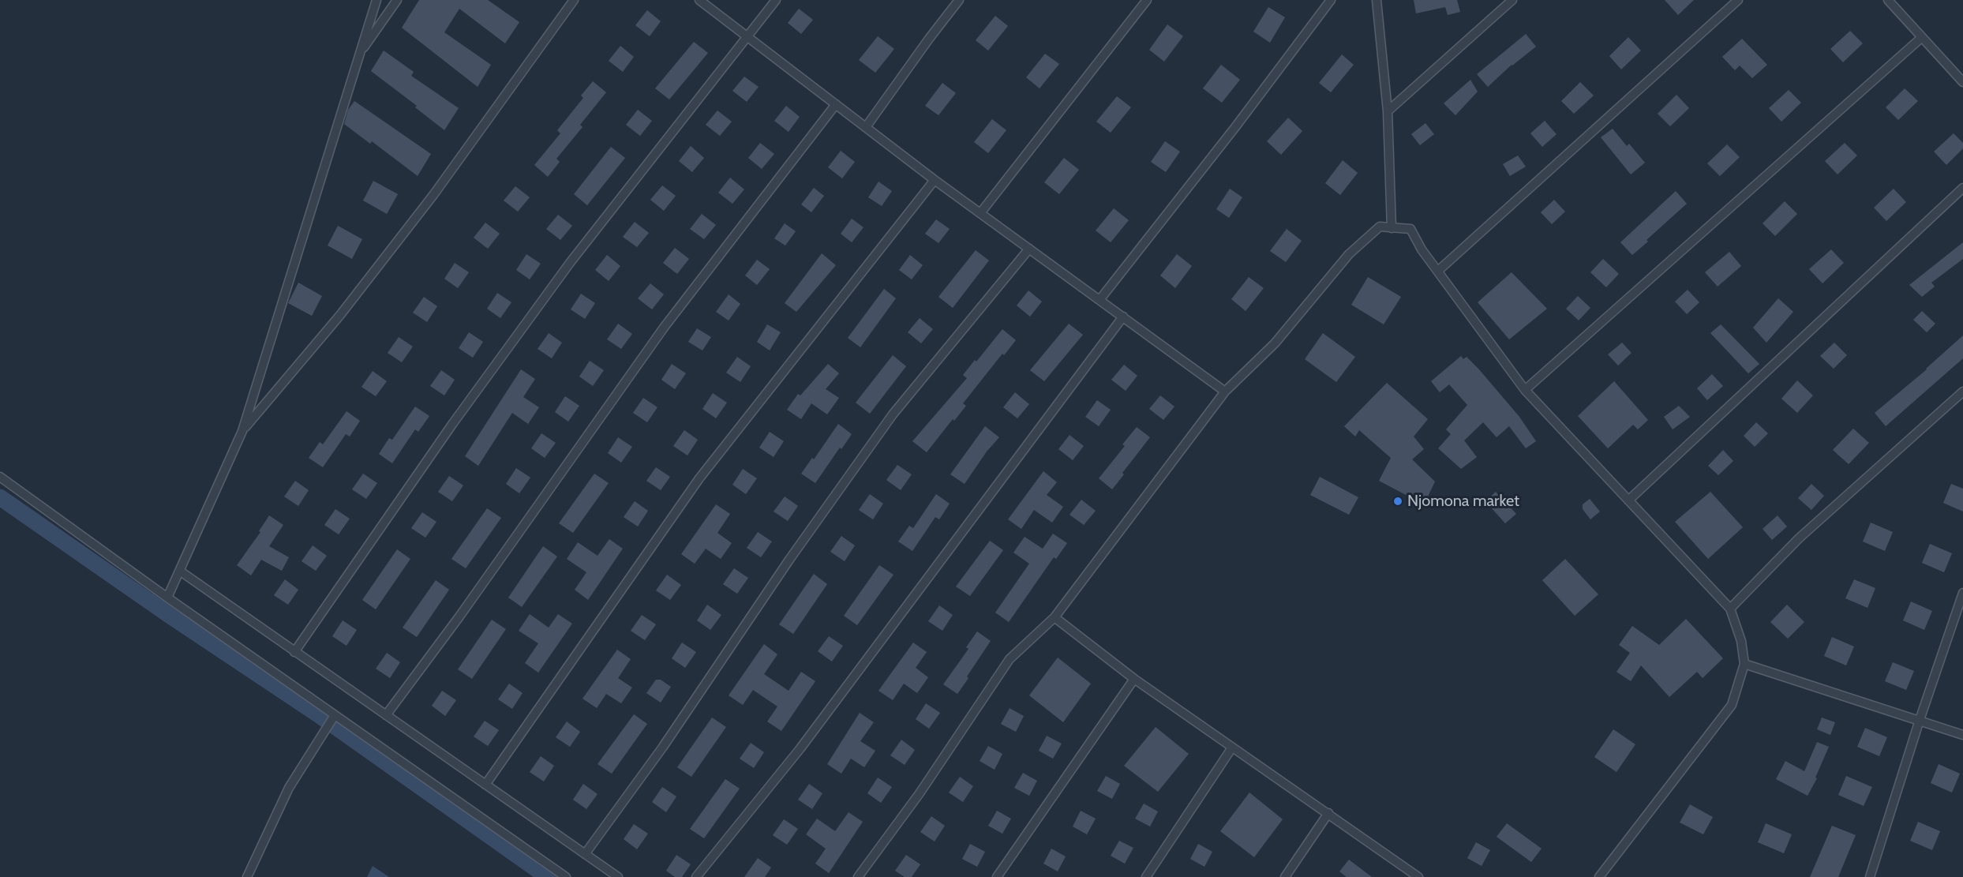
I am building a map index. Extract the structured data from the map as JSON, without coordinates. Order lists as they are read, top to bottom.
{
  "places": ["Njomona market"]
}
